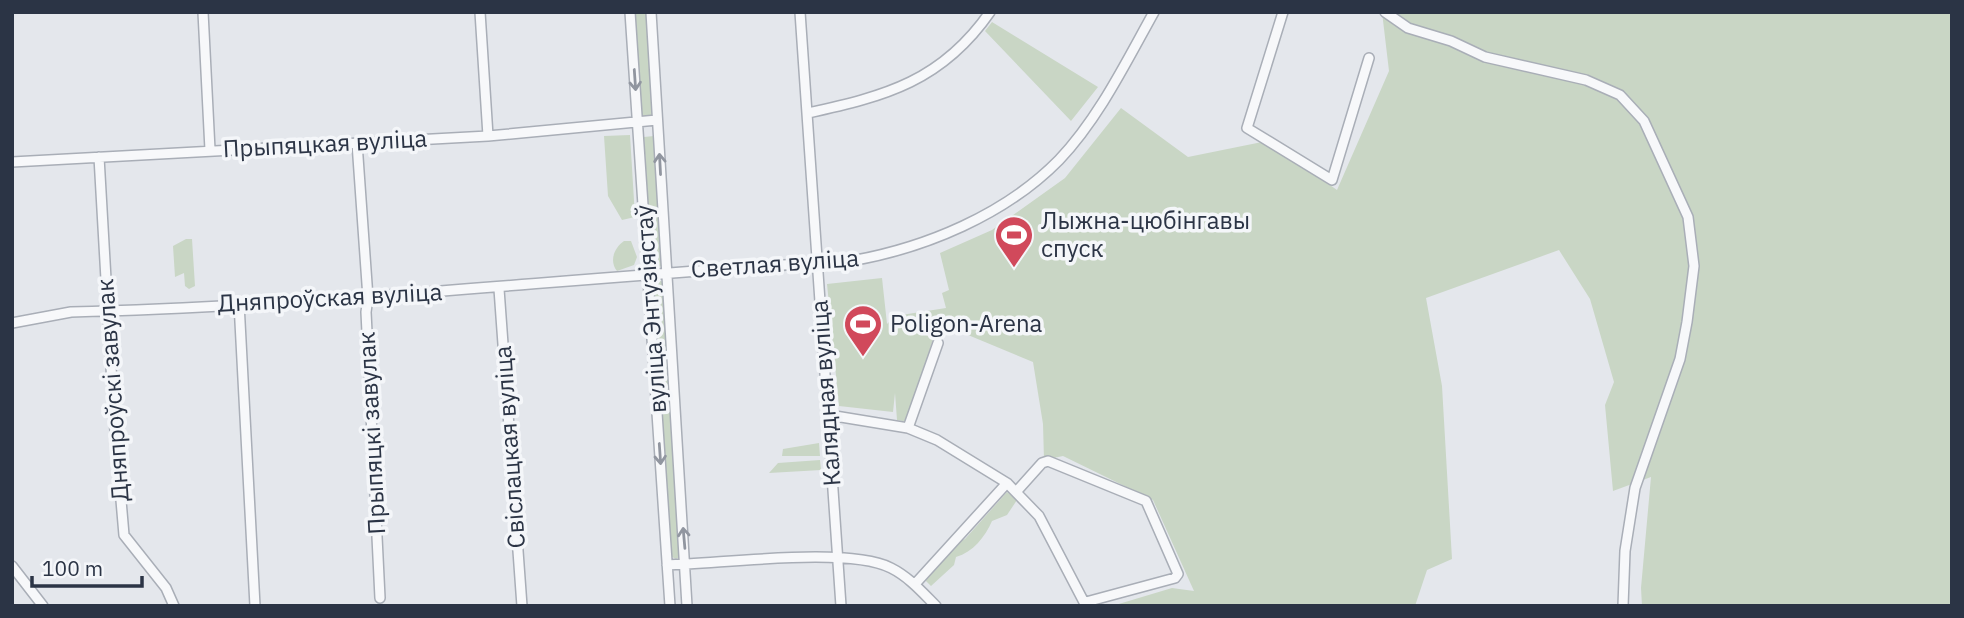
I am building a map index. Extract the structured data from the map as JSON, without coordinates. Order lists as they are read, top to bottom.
{
  "streets": {
    "street": [
      "Прыпяцкая вуліца",
      "Светлая вуліца",
      "Дняпроўская вуліца",
      "вуліца Энтузіястаў",
      "Дняпроўскі завулак",
      "Калядная вуліца",
      "Прыпяцкі завулак",
      "Свіслацкая вуліца"
    ]
  },
  "crossings": [
    ["Прыпяцкая вуліца", "вуліца Энтузіястаў"],
    ["Прыпяцкая вуліца", "Дняпроўскі завулак"],
    ["Прыпяцкая вуліца", "Прыпяцкі завулак"],
    ["Светлая вуліца", "Дняпроўская вуліца"],
    ["Светлая вуліца", "вуліца Энтузіястаў"],
    ["Светлая вуліца", "Калядная вуліца"],
    ["Дняпроўская вуліца", "вуліца Энтузіястаў"],
    ["Дняпроўская вуліца", "Дняпроўскі завулак"],
    ["Дняпроўская вуліца", "Прыпяцкі завулак"],
    ["Дняпроўская вуліца", "Свіслацкая вуліца"]
  ],
  "places": {
    "sports": ["Лыжна-цюбінгавы спуск", "Poligon-Arena"]
  },
  "scale_bar": "100 m"
}
